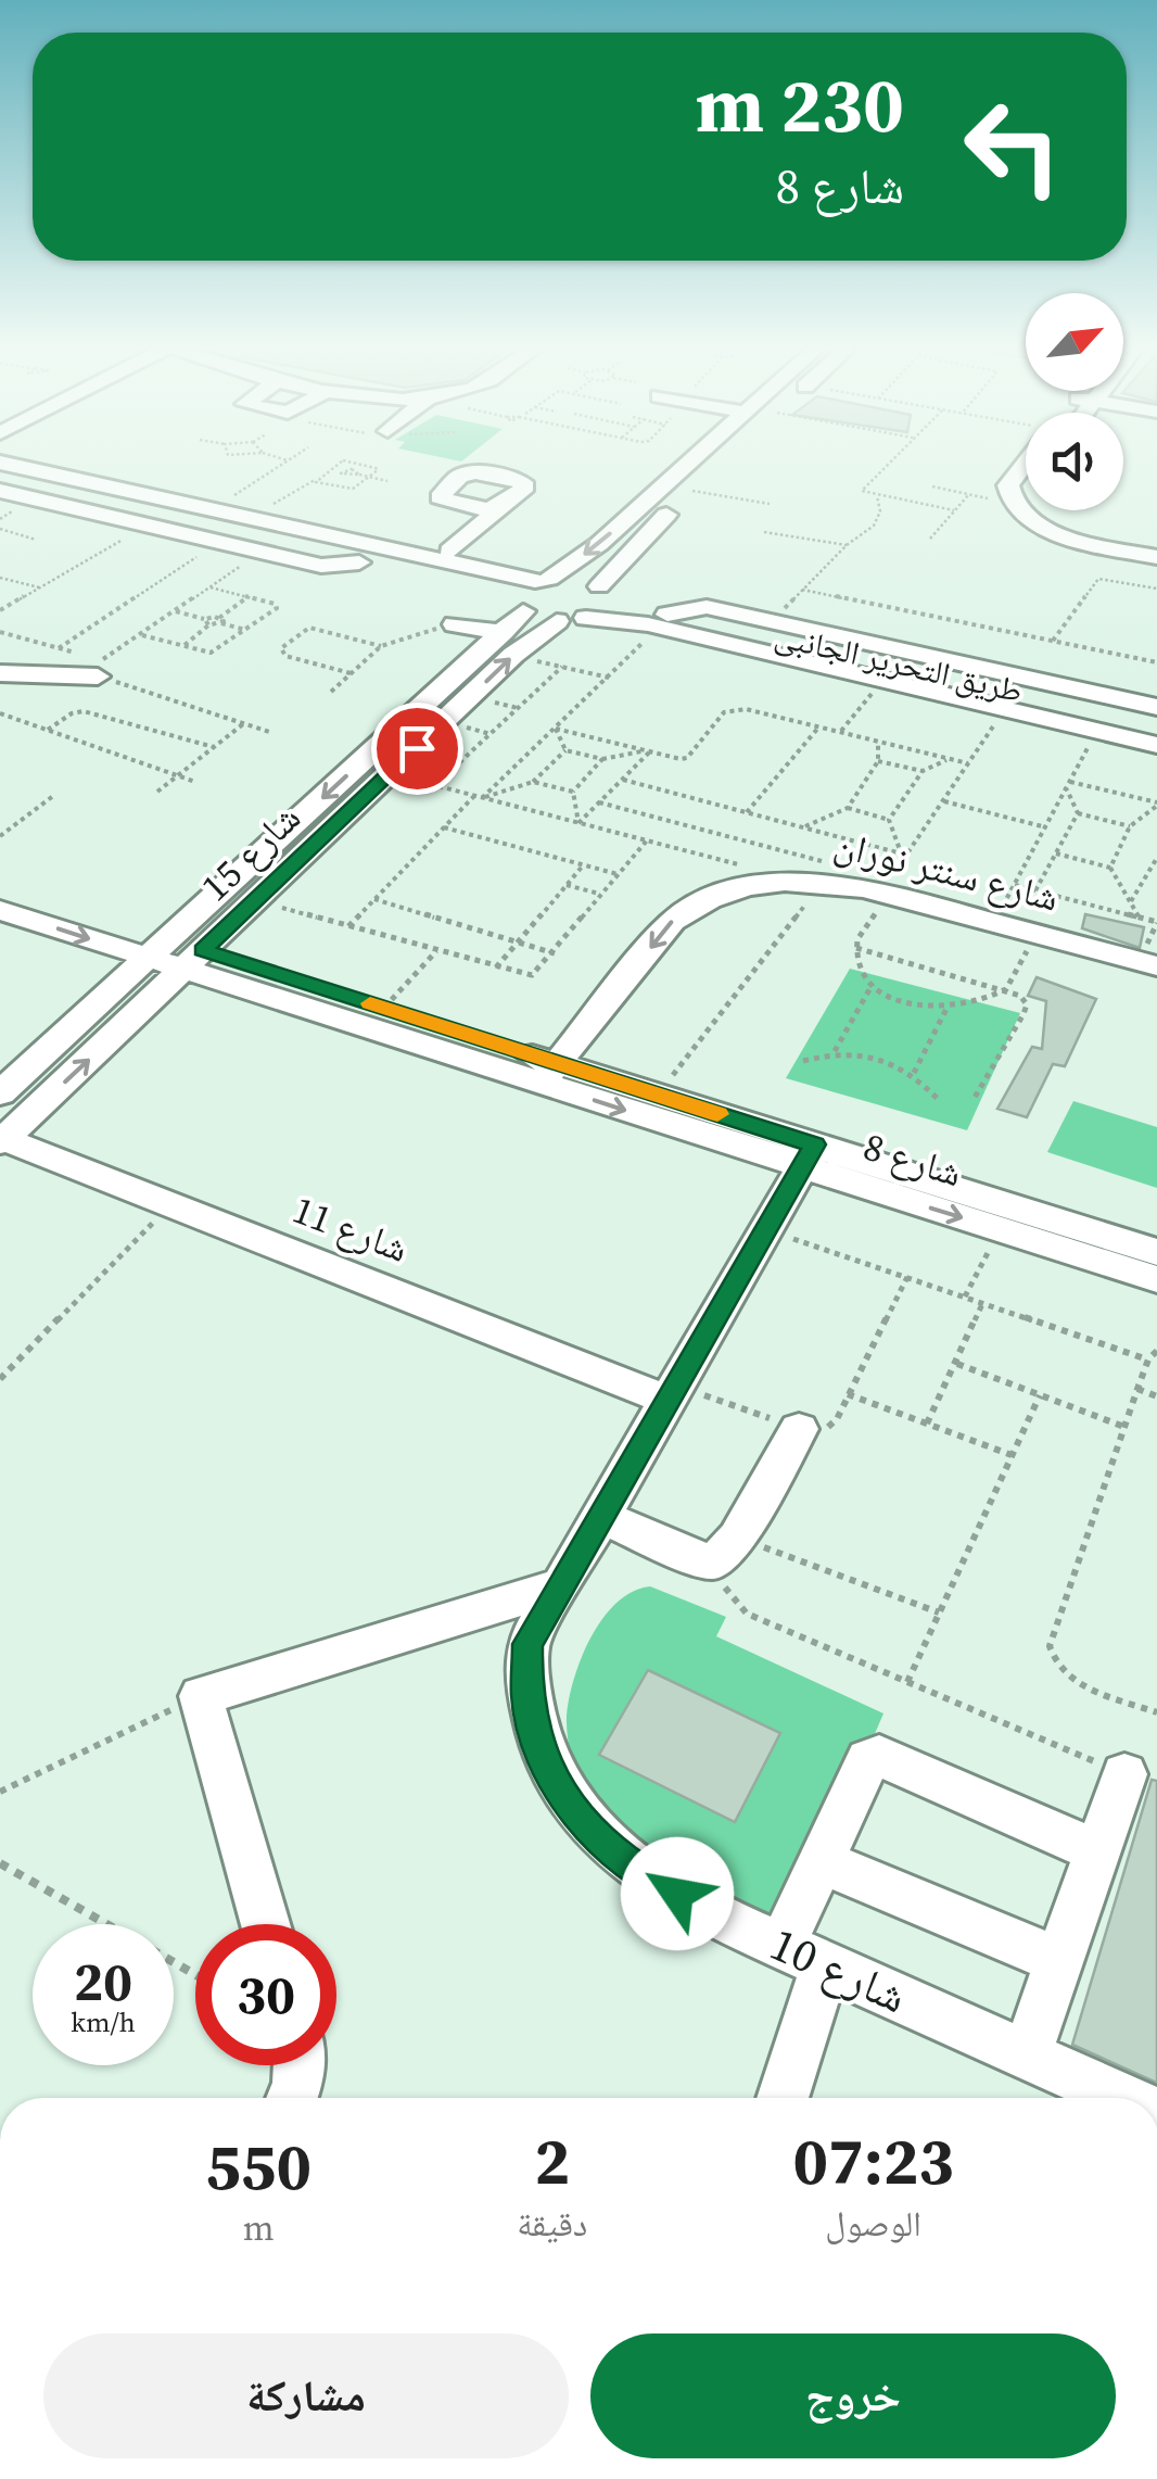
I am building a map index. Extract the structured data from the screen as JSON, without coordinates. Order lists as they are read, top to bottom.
{
  "streets": {
    "street": [
      "طريق التحرير الجانبى",
      "شارع 15",
      "شارع سنتر نوران",
      "شارع 8",
      "شارع 11",
      "شارع 10"
    ]
  },
  "crossings": [
    ["شارع 15", "شارع 8"],
    ["شارع 15", "شارع 11"],
    ["شارع سنتر نوران", "شارع 8"],
    ["شارع 8", "شارع 10"],
    ["شارع 11", "شارع 10"]
  ],
  "north": "top right",
  "page": {
    "turn": ["230 m", "شارع 8"],
    "speed": "20 km/h",
    "limit": "30",
    "eta": [
      "07:23",
      "الوصول",
      "2",
      "دقيقة",
      "550",
      "m"
    ],
    "buttons": ["خروج", "مشاركة"]
  }
}
